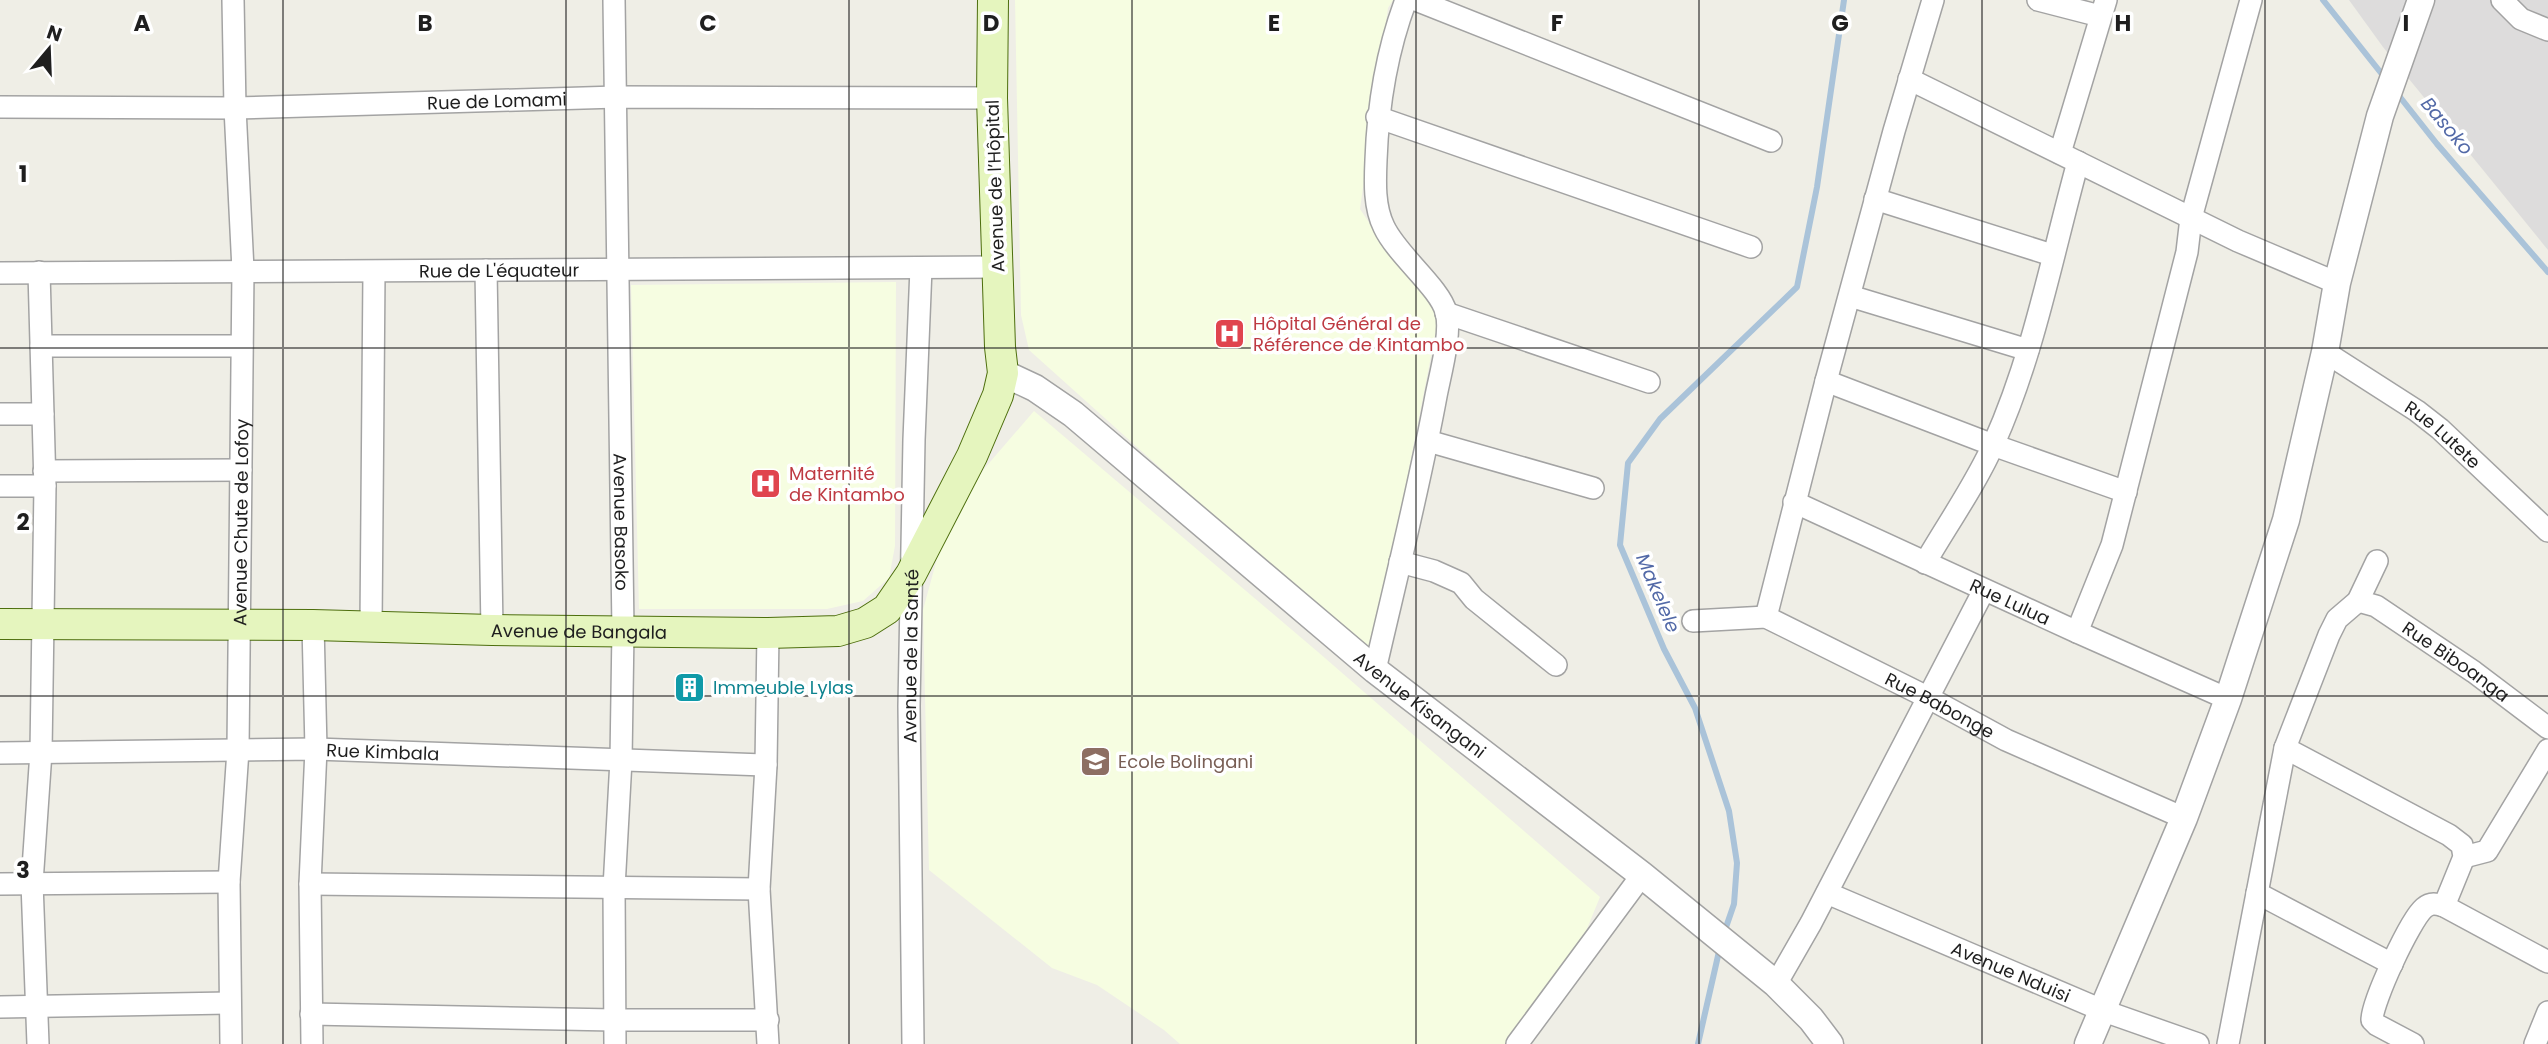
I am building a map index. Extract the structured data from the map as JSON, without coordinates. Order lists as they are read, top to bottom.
{
  "streets": {
    "main road": ["Avenue de l’Hôpital", "Avenue de Bangala"],
    "street": [
      "Rue de Lomami",
      "Rue de L'équateur",
      "Rue Lutete",
      "Avenue Chute de Lofoy",
      "Avenue Basoko",
      "Rue Lulua",
      "Avenue de la Santé",
      "Rue Biboanga",
      "Avenue Kisangani",
      "Rue Babonge",
      "Rue Kimbala",
      "Avenue Nduisi"
    ]
  },
  "crossings": [
    ["Rue de Lomami", "Avenue de l’Hôpital"],
    ["Rue de Lomami", "Avenue Chute de Lofoy"],
    ["Rue de Lomami", "Avenue Basoko"],
    ["Avenue de l’Hôpital", "Rue de L'équateur"],
    ["Avenue de l’Hôpital", "Avenue de Bangala"],
    ["Avenue de l’Hôpital", "Avenue Kisangani"],
    ["Rue de L'équateur", "Avenue Chute de Lofoy"],
    ["Rue de L'équateur", "Avenue Basoko"],
    ["Rue de L'équateur", "Avenue de la Santé"],
    ["Avenue Chute de Lofoy", "Avenue de Bangala"],
    ["Avenue Chute de Lofoy", "Rue Kimbala"],
    ["Avenue Basoko", "Avenue de Bangala"],
    ["Avenue Basoko", "Rue Kimbala"],
    ["Avenue de Bangala", "Avenue de la Santé"],
    ["Avenue de Bangala", "Avenue Kisangani"]
  ],
  "water": ["Basoko", "Makelele"],
  "places": {
    "hospital": ["Hôpital Général de Référence de Kintambo", "Maternité de Kintambo"],
    "building": ["Immeuble Lylas"],
    "school or university": ["Ecole Bolingani"]
  },
  "north": "top",
  "grid": {
    "columns": [
      "A",
      "B",
      "C",
      "D",
      "E",
      "F",
      "G",
      "H",
      "I"
    ],
    "rows": ["1", "2", "3"]
  }
}
